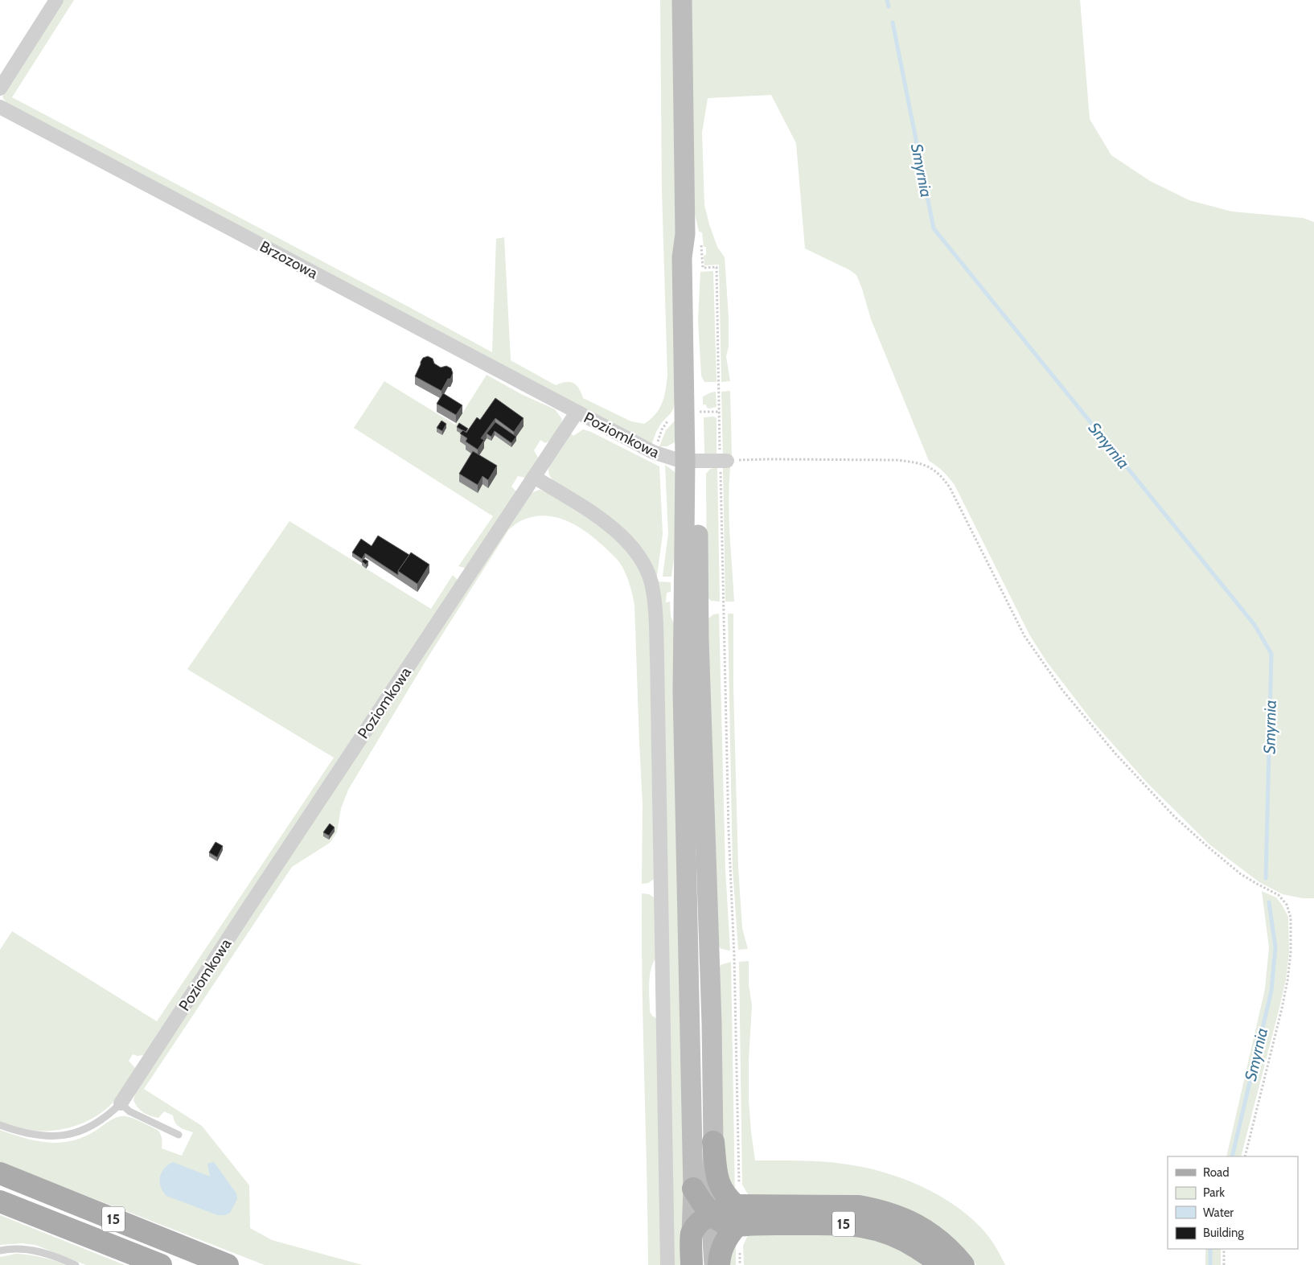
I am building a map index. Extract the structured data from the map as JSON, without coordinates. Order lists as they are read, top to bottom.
{
  "streets": {
    "main road": ["15"],
    "street": ["Brzozowa", "Poziomkowa"]
  },
  "crossings": [
    ["Brzozowa", "Poziomkowa"]
  ],
  "water": ["Smyrnia"],
  "legend": [
    "Road",
    "Park",
    "Water",
    "Building"
  ]
}
